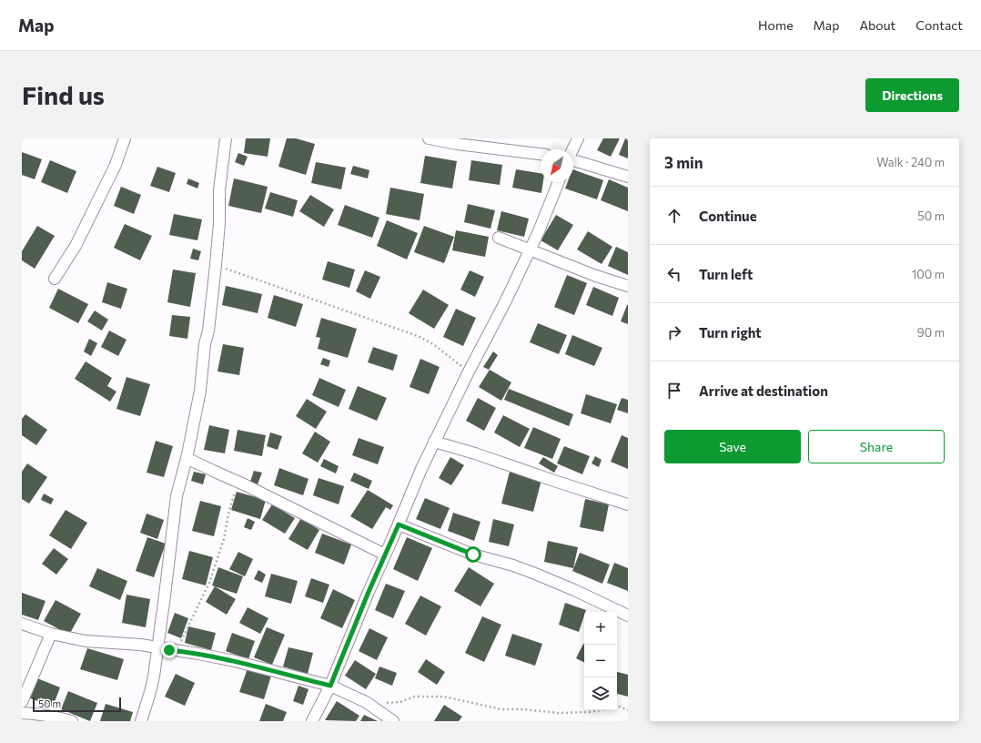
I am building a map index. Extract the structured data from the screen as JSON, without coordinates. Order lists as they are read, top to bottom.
{
  "scale_bar": "50 m",
  "north": "bottom left",
  "page": {
    "header": "Map",
    "nav": [
      "Home",
      "Map",
      "About",
      "Contact"
    ],
    "buttons": [
      "Directions",
      ["Save", "Share"]
    ],
    "title": "Find us",
    "heading": ["3 min", "Walk · 240 m"],
    "list": [
      ["Continue", "50 m"],
      ["Turn left", "100 m"],
      ["Turn right", "90 m"],
      "Arrive at destination"
    ],
    "map_buttons": ["+", "−"],
    "scale": "50 m"
  }
}
